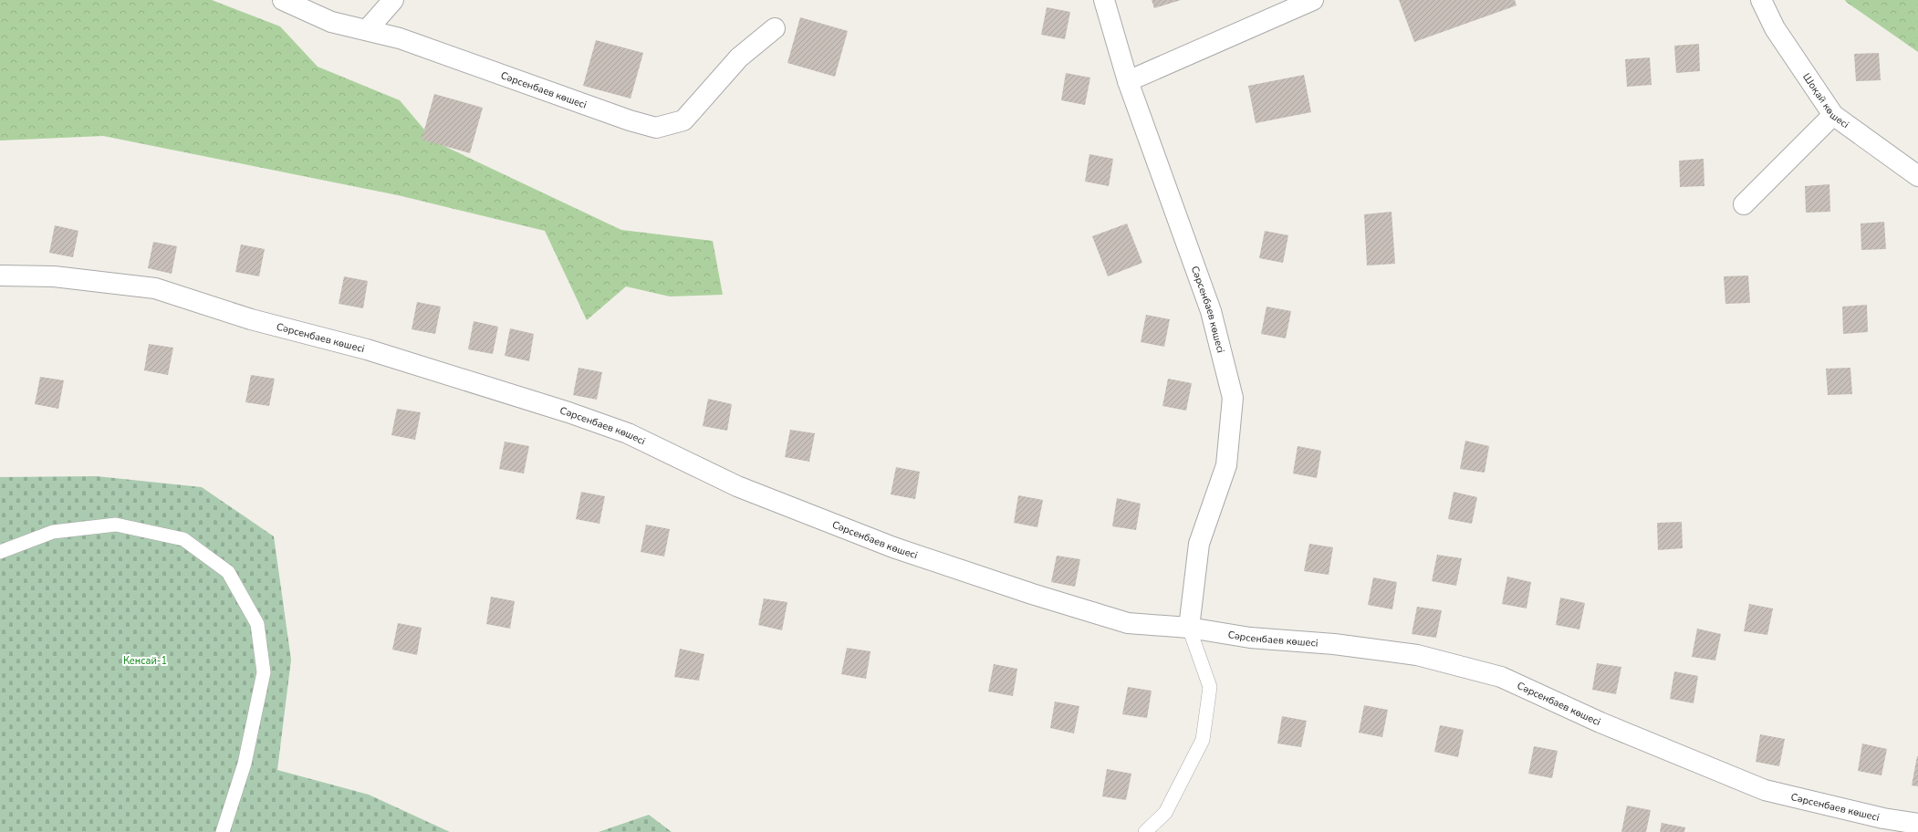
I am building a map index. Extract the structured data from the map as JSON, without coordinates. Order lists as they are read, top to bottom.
{
  "streets": {
    "street": ["Сәрсенбаев көшесі", "Шоқай көшесі"]
  },
  "parks": ["Кенсай-1"]
}
